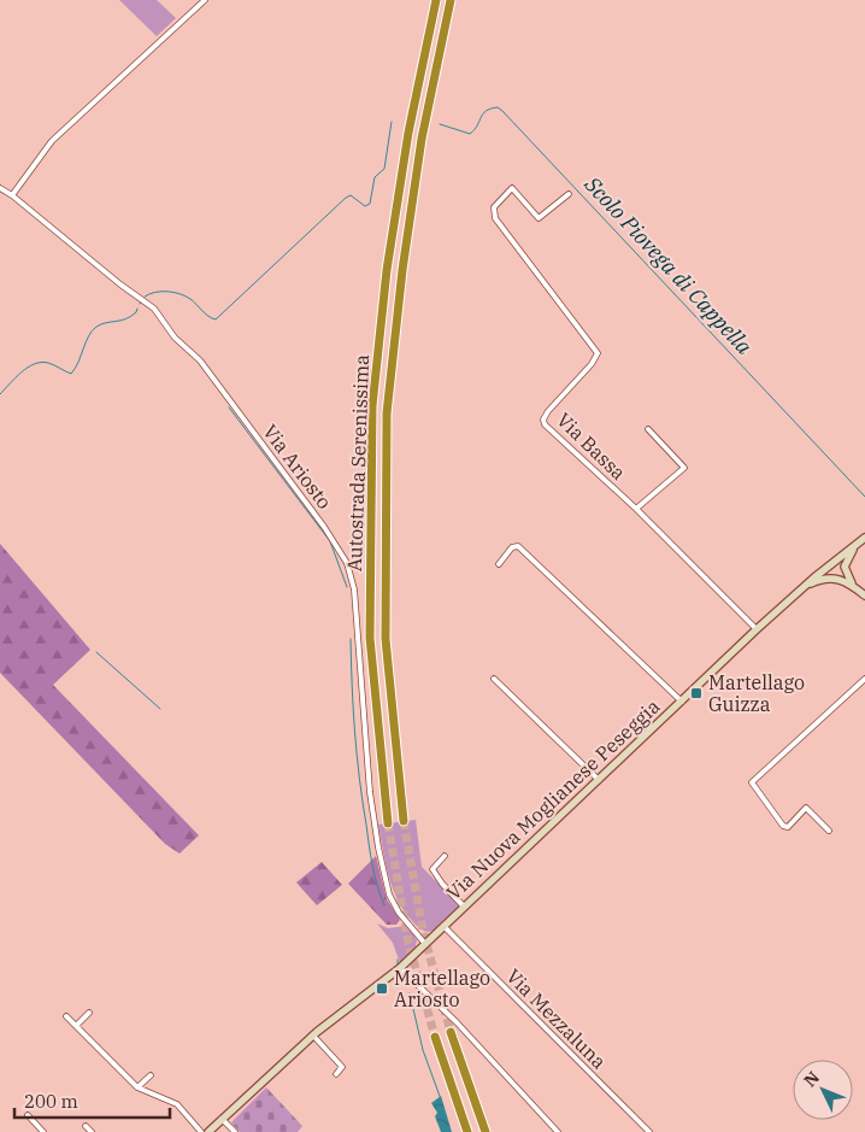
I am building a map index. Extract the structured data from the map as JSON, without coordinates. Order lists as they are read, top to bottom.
{
  "streets": {
    "highway": ["Autostrada Serenissima"],
    "main road": ["Via Nuova Moglianese Peseggia"],
    "street": ["Via Bassa", "Via Ariosto", "Via Mezzaluna"]
  },
  "crossings": [
    ["Via Bassa", "Via Nuova Moglianese Peseggia"],
    ["Via Ariosto", "Via Nuova Moglianese Peseggia"],
    ["Via Nuova Moglianese Peseggia", "Via Mezzaluna"]
  ],
  "water": ["Scolo Piovega di Cappella"],
  "places": {
    "transit": ["Martellago Guizza", "Martellago Ariosto"]
  },
  "scale_bar": "200 m",
  "north": "top left"
}
